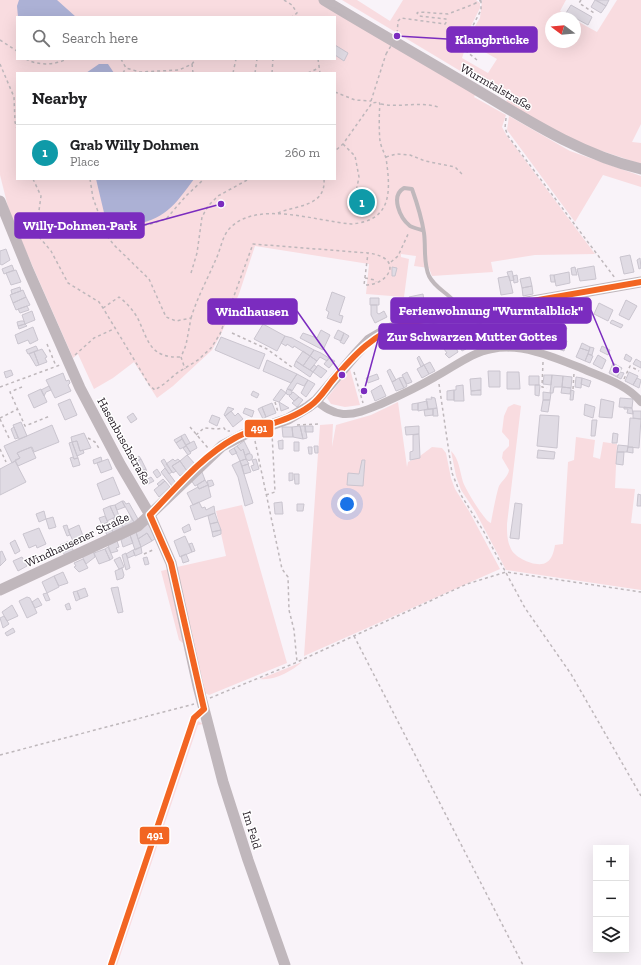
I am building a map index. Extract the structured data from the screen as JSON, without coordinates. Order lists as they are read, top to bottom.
{
  "streets": {
    "street": [
      "Wurmtalstraße",
      "Hasenbuschstraße",
      "Windhausener Straße",
      "Im Feld"
    ]
  },
  "crossings": [
    ["Hasenbuschstraße", "Windhausener Straße"],
    ["Hasenbuschstraße", "Im Feld"]
  ],
  "places": [
    "Klangbrücke",
    "Willy-Dohmen-Park",
    "Ferienwohnung \"Wurmtalblick\"",
    "Windhausen",
    "Zur Schwarzen Mutter Gottes"
  ],
  "lines": ["transit line 491"],
  "north": "left",
  "page": {
    "search": "Search here",
    "heading": "Nearby",
    "list": [
      {
        "mark": "1",
        "name": "Grab Willy Dohmen",
        "note": "Place",
        "value": "260 m"
      }
    ],
    "pins": "1",
    "map_buttons": ["+", "−"]
  }
}
